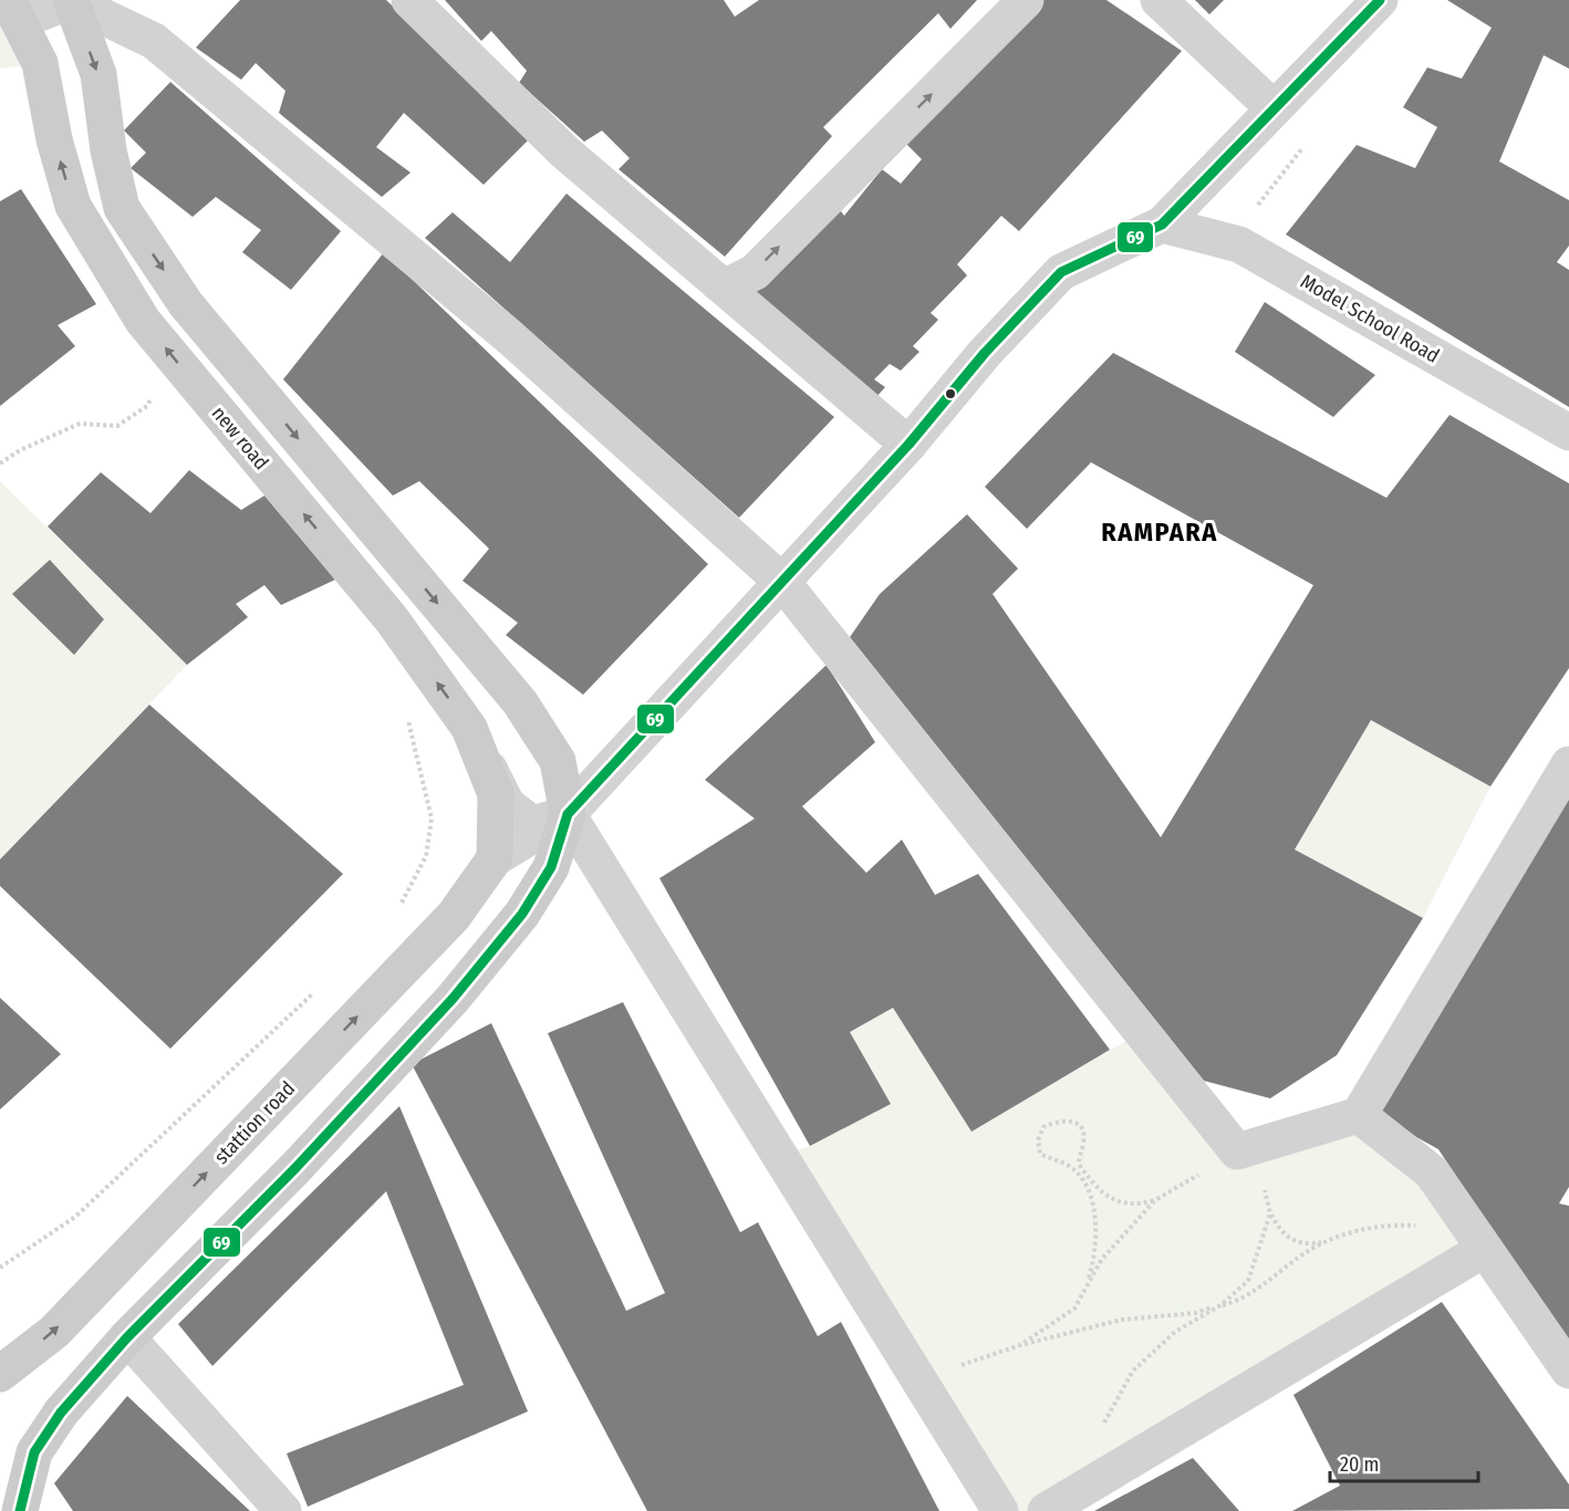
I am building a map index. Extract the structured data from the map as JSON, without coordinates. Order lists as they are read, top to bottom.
{
  "streets": {
    "main road": ["new road", "stattion road"],
    "street": ["Model School Road"]
  },
  "crossings": [
    ["new road", "stattion road"]
  ],
  "districts": ["RAMPARA"],
  "lines": ["transit line 69"],
  "scale_bar": "20 m"
}
